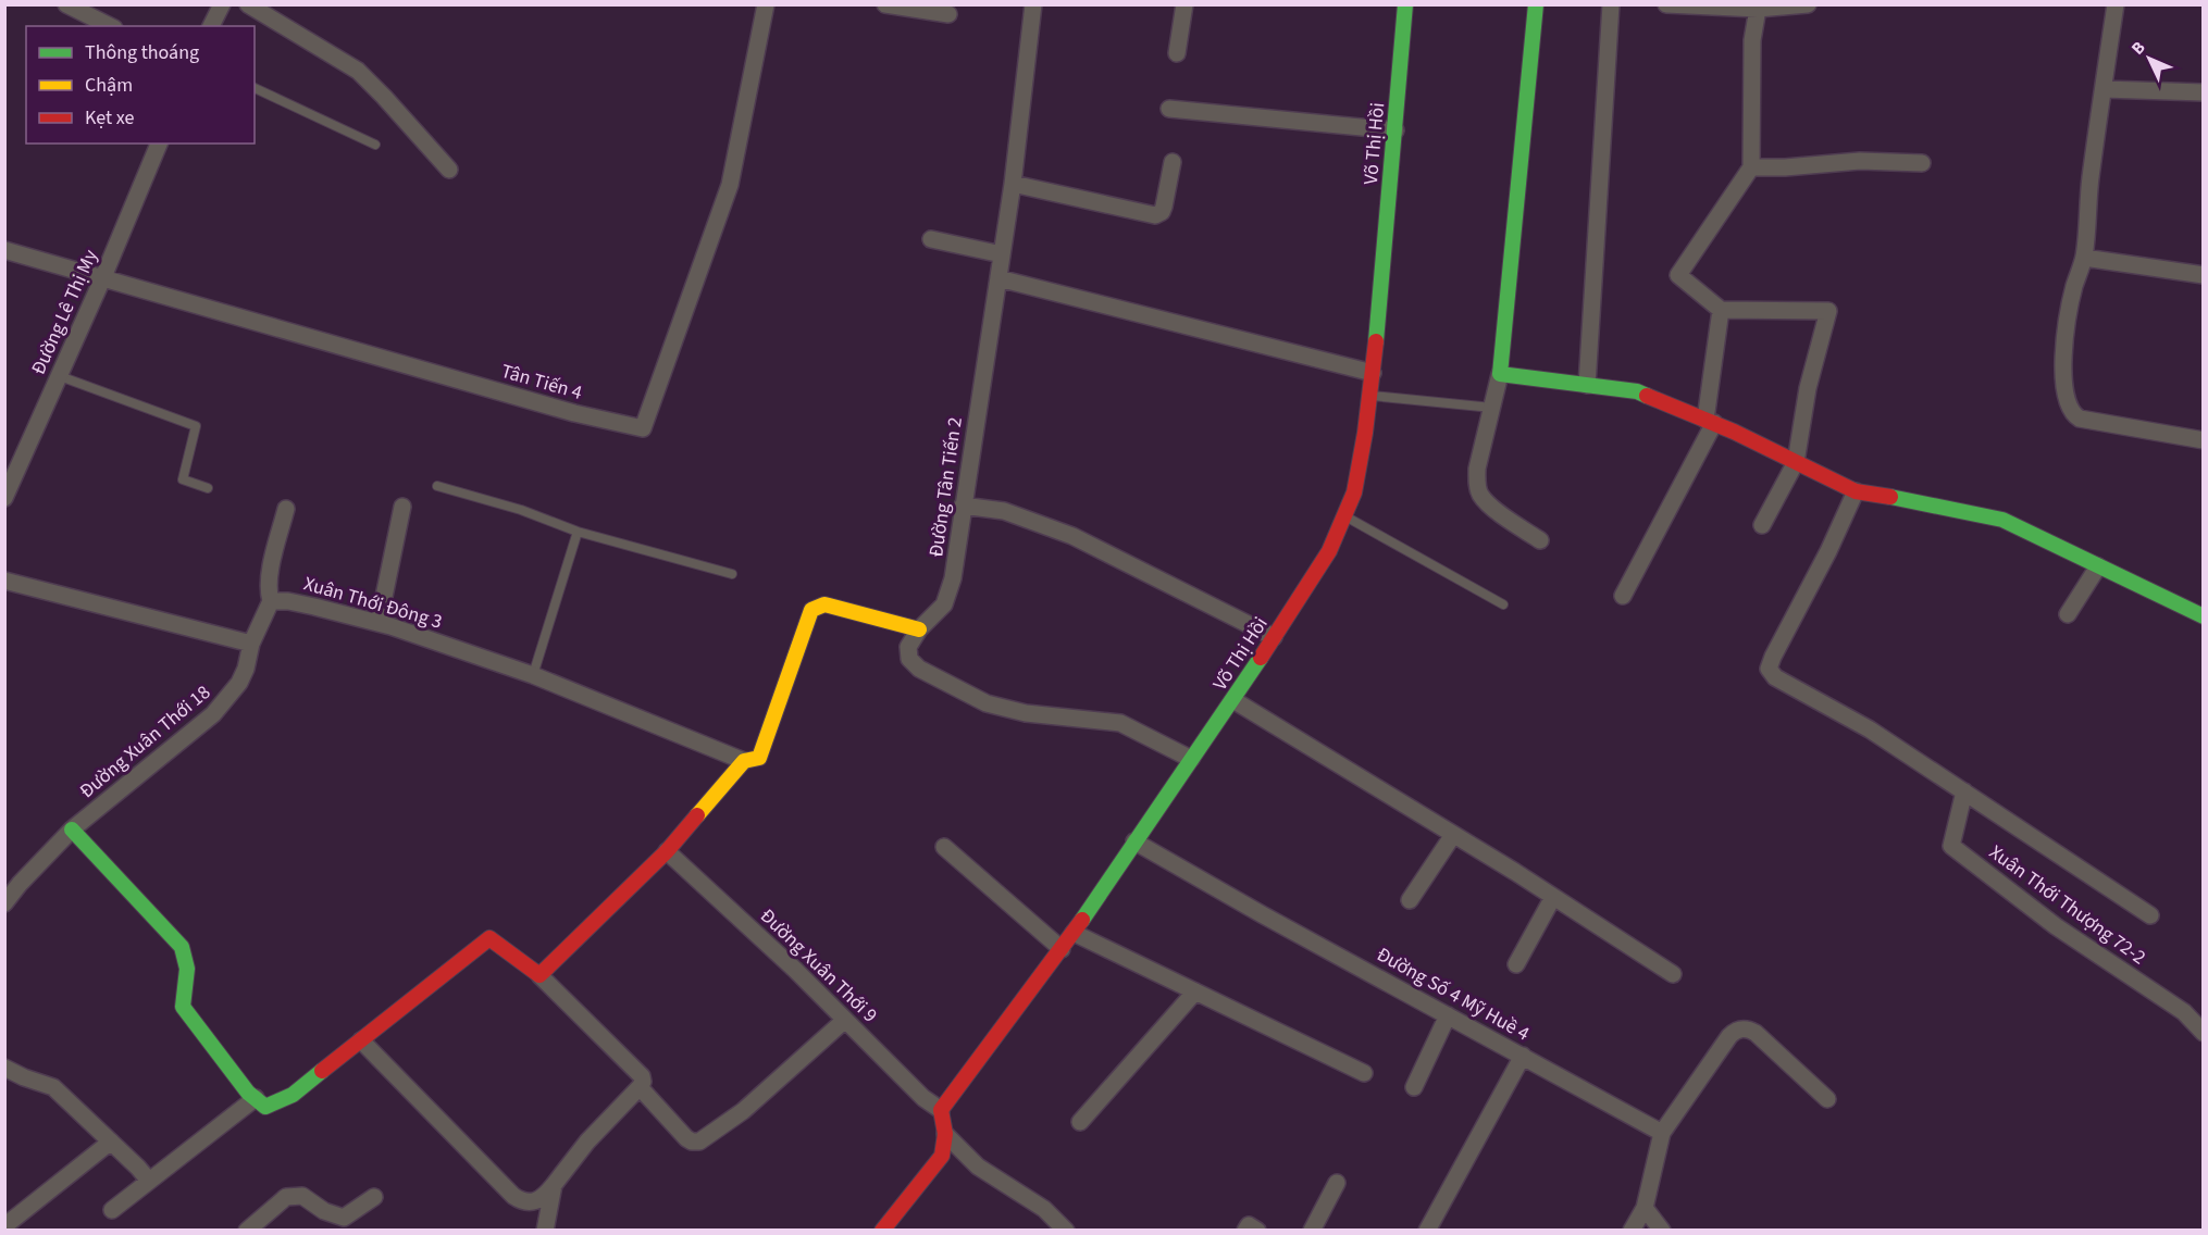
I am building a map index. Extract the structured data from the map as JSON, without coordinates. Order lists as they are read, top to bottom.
{
  "streets": {
    "street": [
      "Võ Thị Hồi",
      "Đường Lê Thị My",
      "Tân Tiến 4",
      "Đường Tân Tiến 2",
      "Xuân Thới Đông 3",
      "Đường Xuân Thới 18",
      "Xuân Thới Thượng 72-2",
      "Đường Xuân Thới 9",
      "Đường Số 4 Mỹ Huề 4"
    ]
  },
  "crossings": [
    ["Võ Thị Hồi", "Đường Tân Tiến 2"],
    ["Võ Thị Hồi", "Đường Xuân Thới 9"],
    ["Võ Thị Hồi", "Đường Số 4 Mỹ Huề 4"],
    ["Đường Lê Thị My", "Tân Tiến 4"]
  ],
  "legend": ["Thông thoáng", "Chậm", "Kẹt xe"],
  "north": "top left"
}
